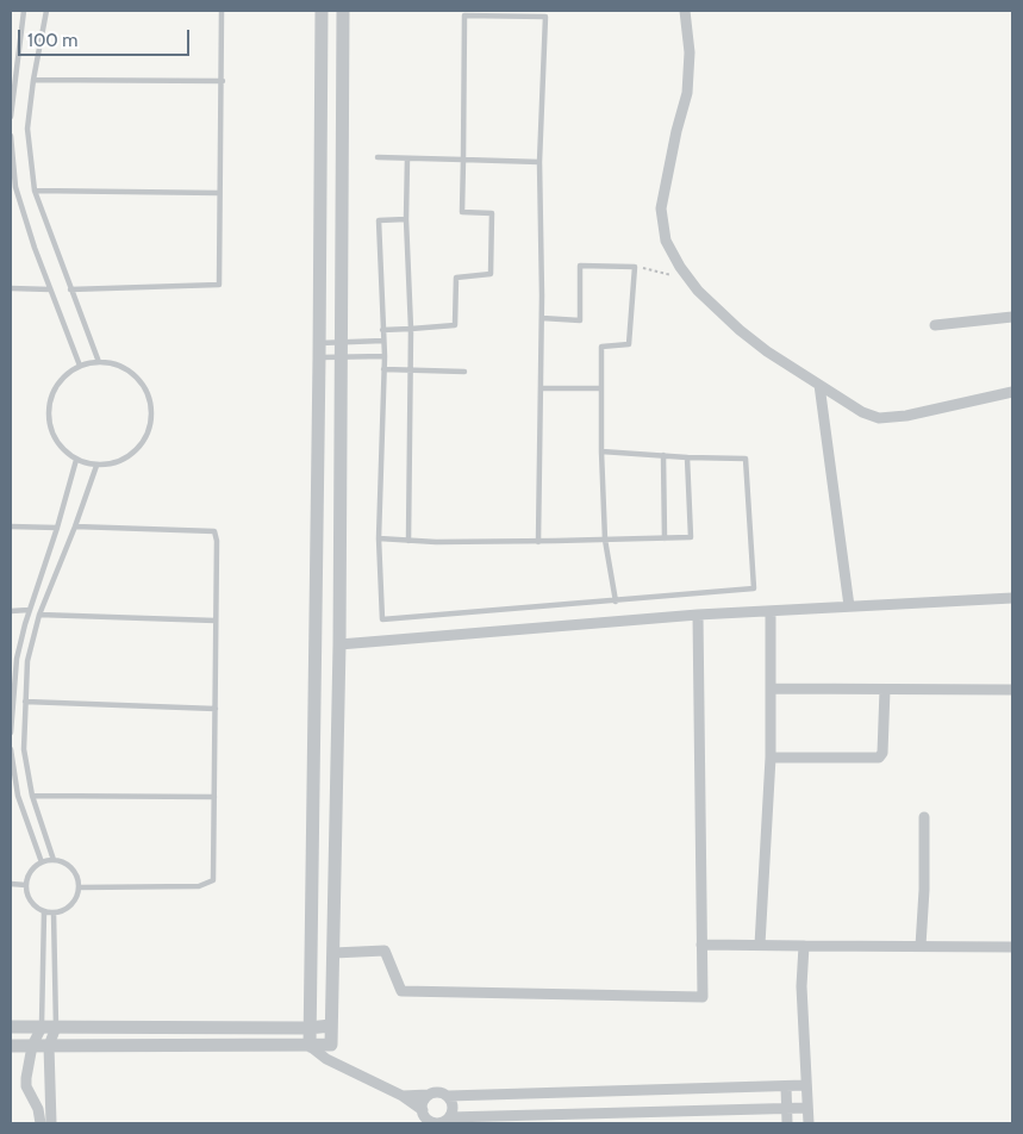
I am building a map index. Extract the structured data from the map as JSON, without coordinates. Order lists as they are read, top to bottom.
{
  "scale_bar": "100 m"
}
